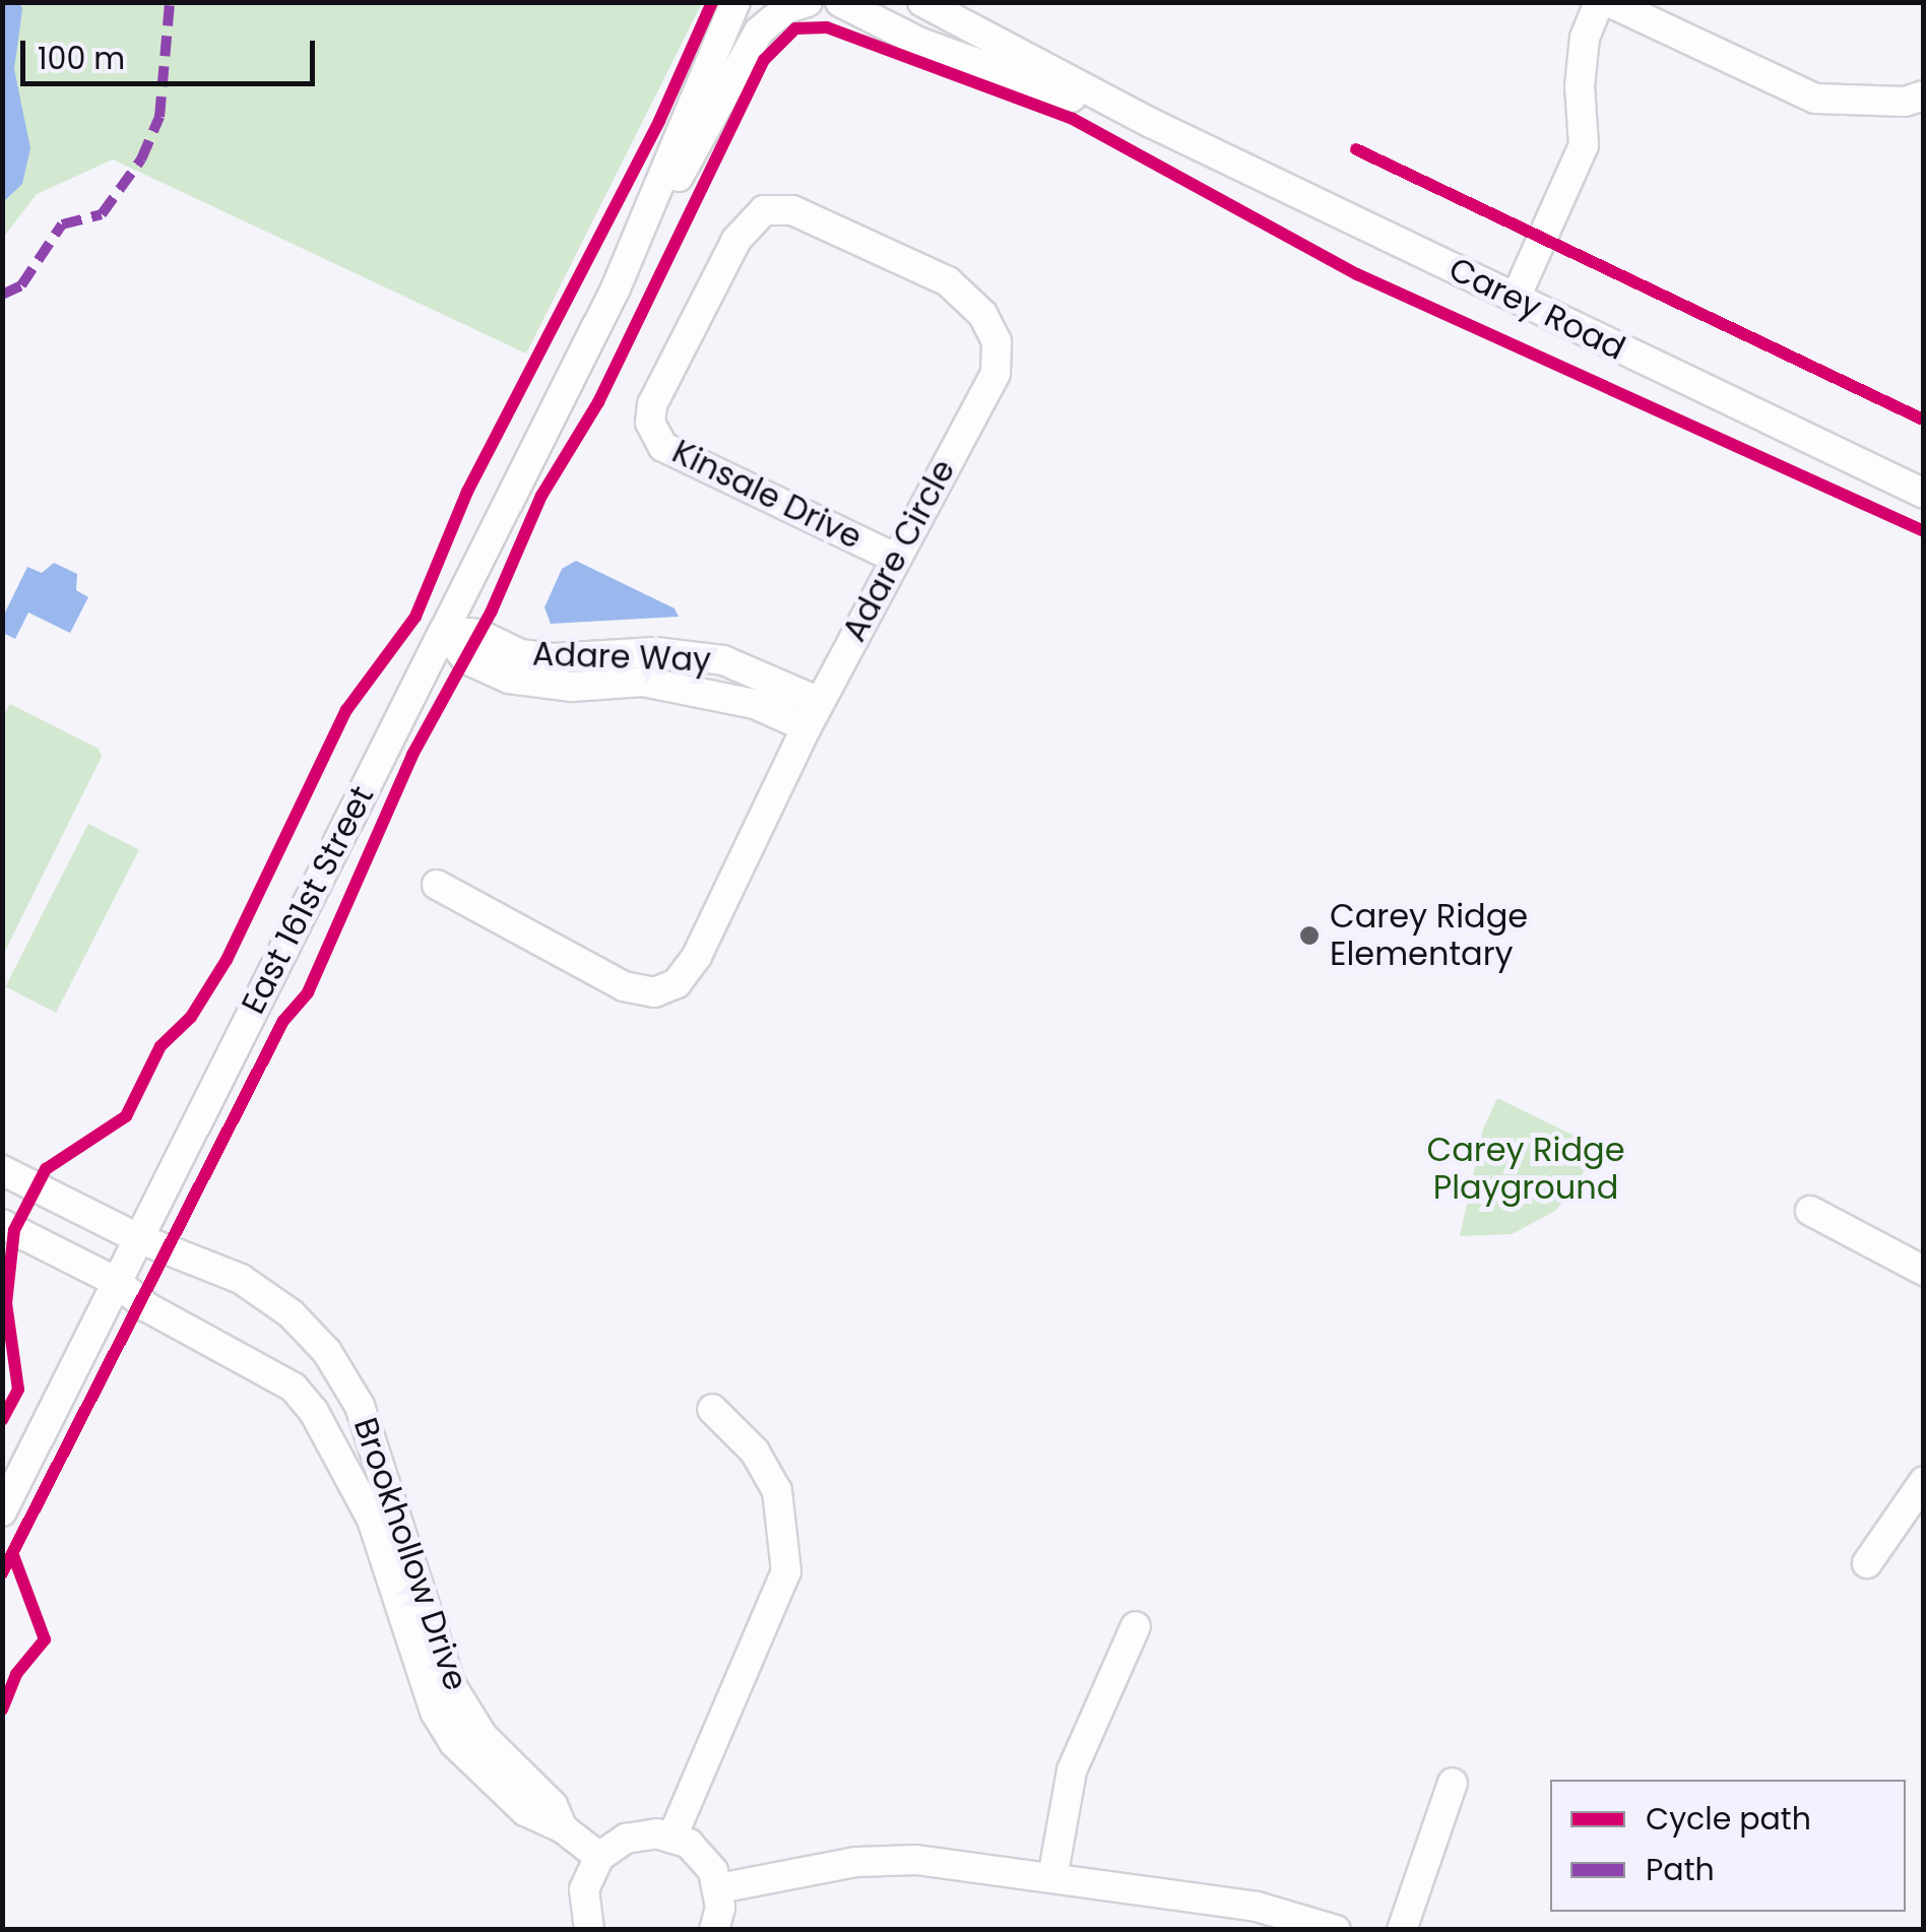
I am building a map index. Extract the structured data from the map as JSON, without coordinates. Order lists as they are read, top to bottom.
{
  "streets": {
    "street": [
      "Carey Road",
      "Kinsale Drive",
      "Adare Circle",
      "Adare Way",
      "East 161st Street",
      "Brookhollow Drive"
    ]
  },
  "crossings": [
    ["Kinsale Drive", "Adare Circle"],
    ["Adare Circle", "Adare Way"],
    ["Adare Way", "East 161st Street"],
    ["East 161st Street", "Brookhollow Drive"]
  ],
  "parks": ["Carey Ridge Playground"],
  "places": ["Carey Ridge Elementary"],
  "legend": ["Cycle path", "Path"],
  "scale_bar": "100 m"
}
